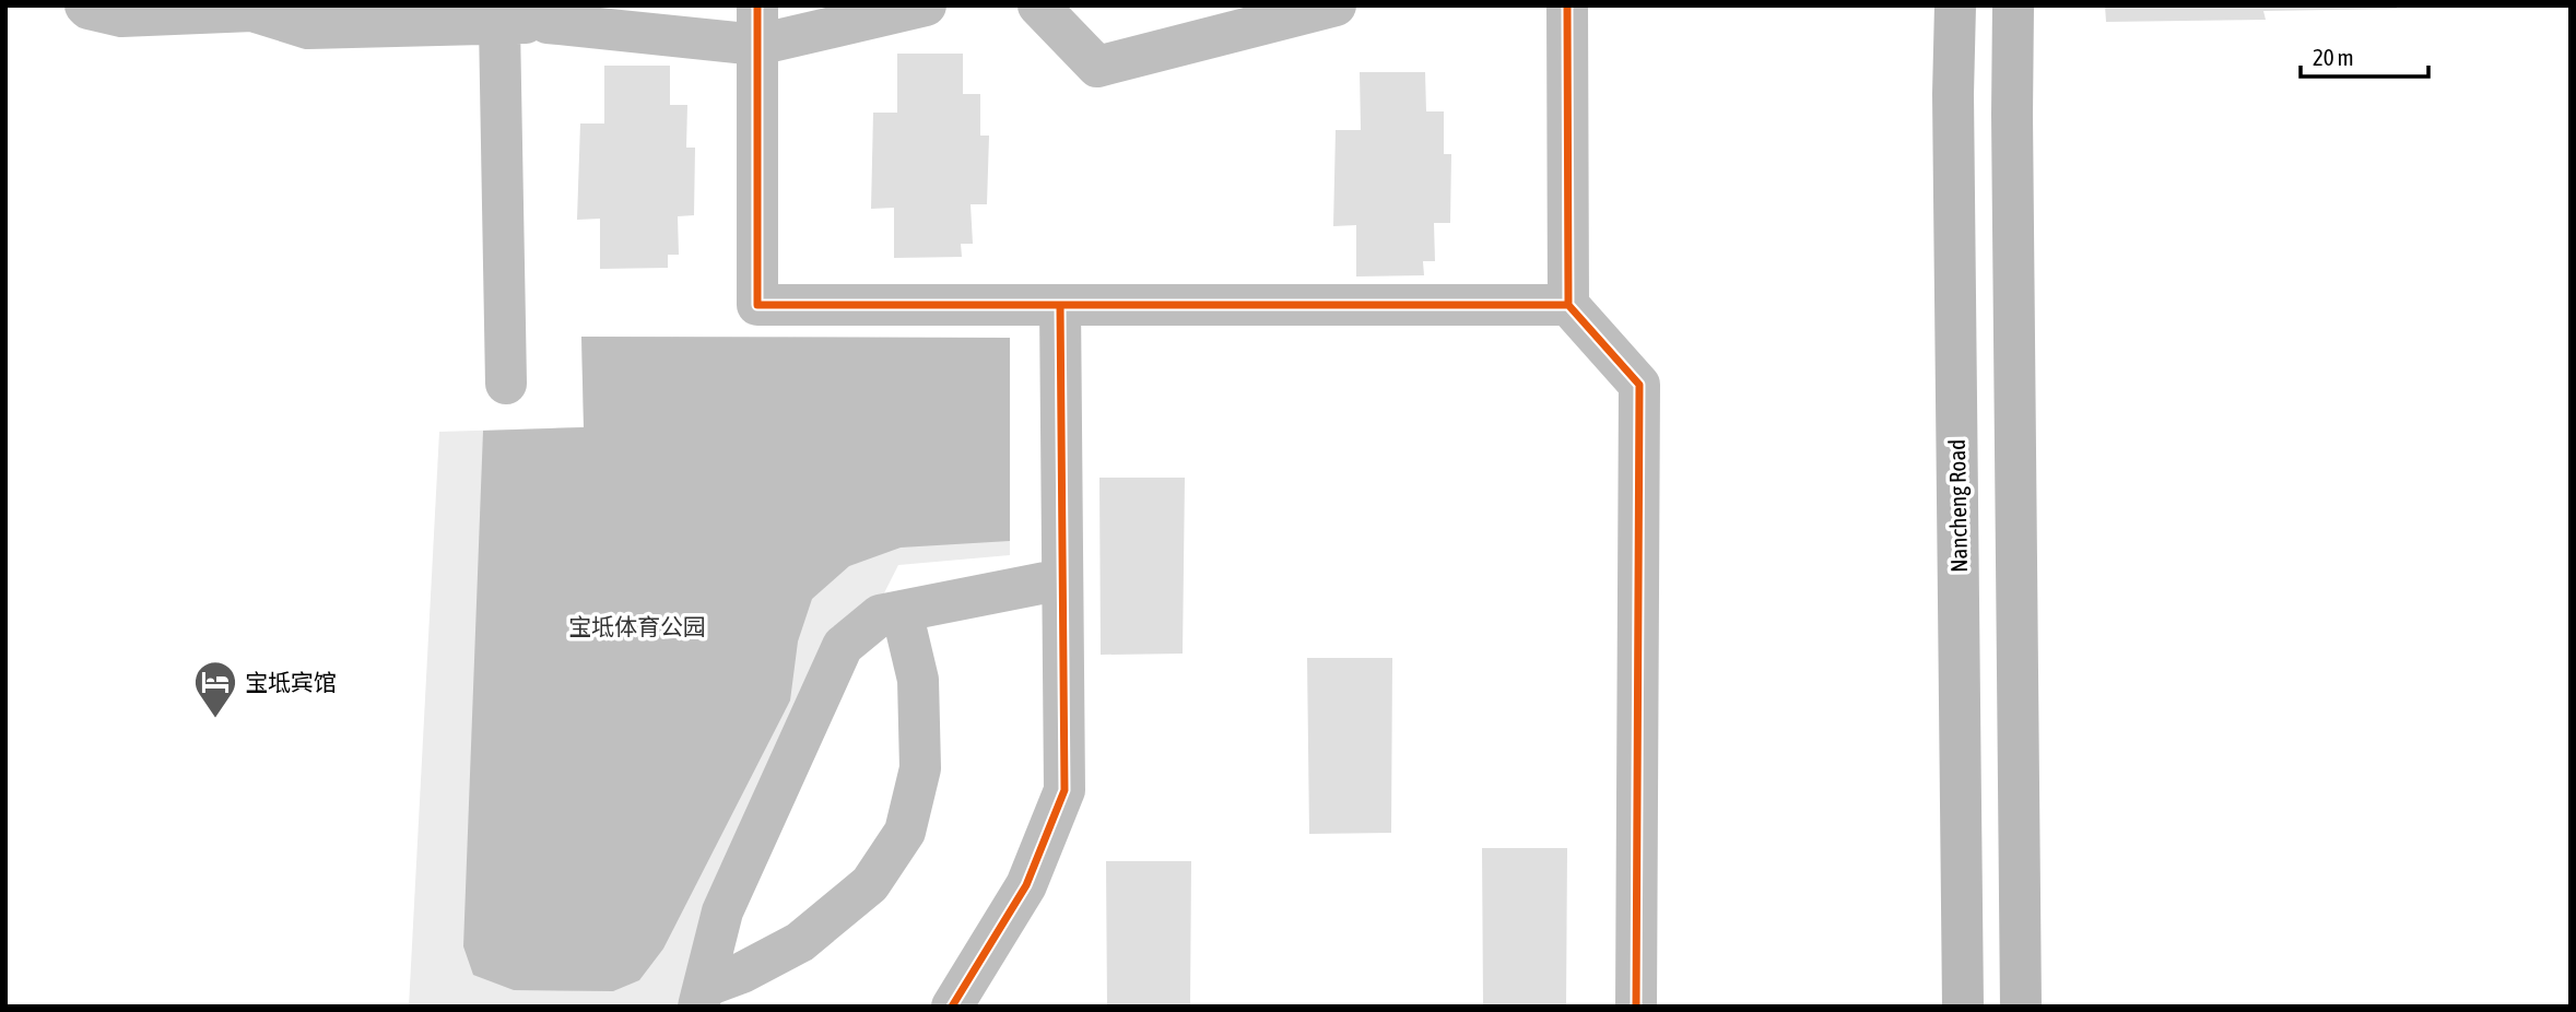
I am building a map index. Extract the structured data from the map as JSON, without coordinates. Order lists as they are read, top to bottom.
{
  "streets": {
    "main road": ["Nancheng Road"]
  },
  "parks": ["宝坻体育公园"],
  "places": {
    "hotel": ["宝坻宾馆"]
  },
  "scale_bar": "20 m"
}
